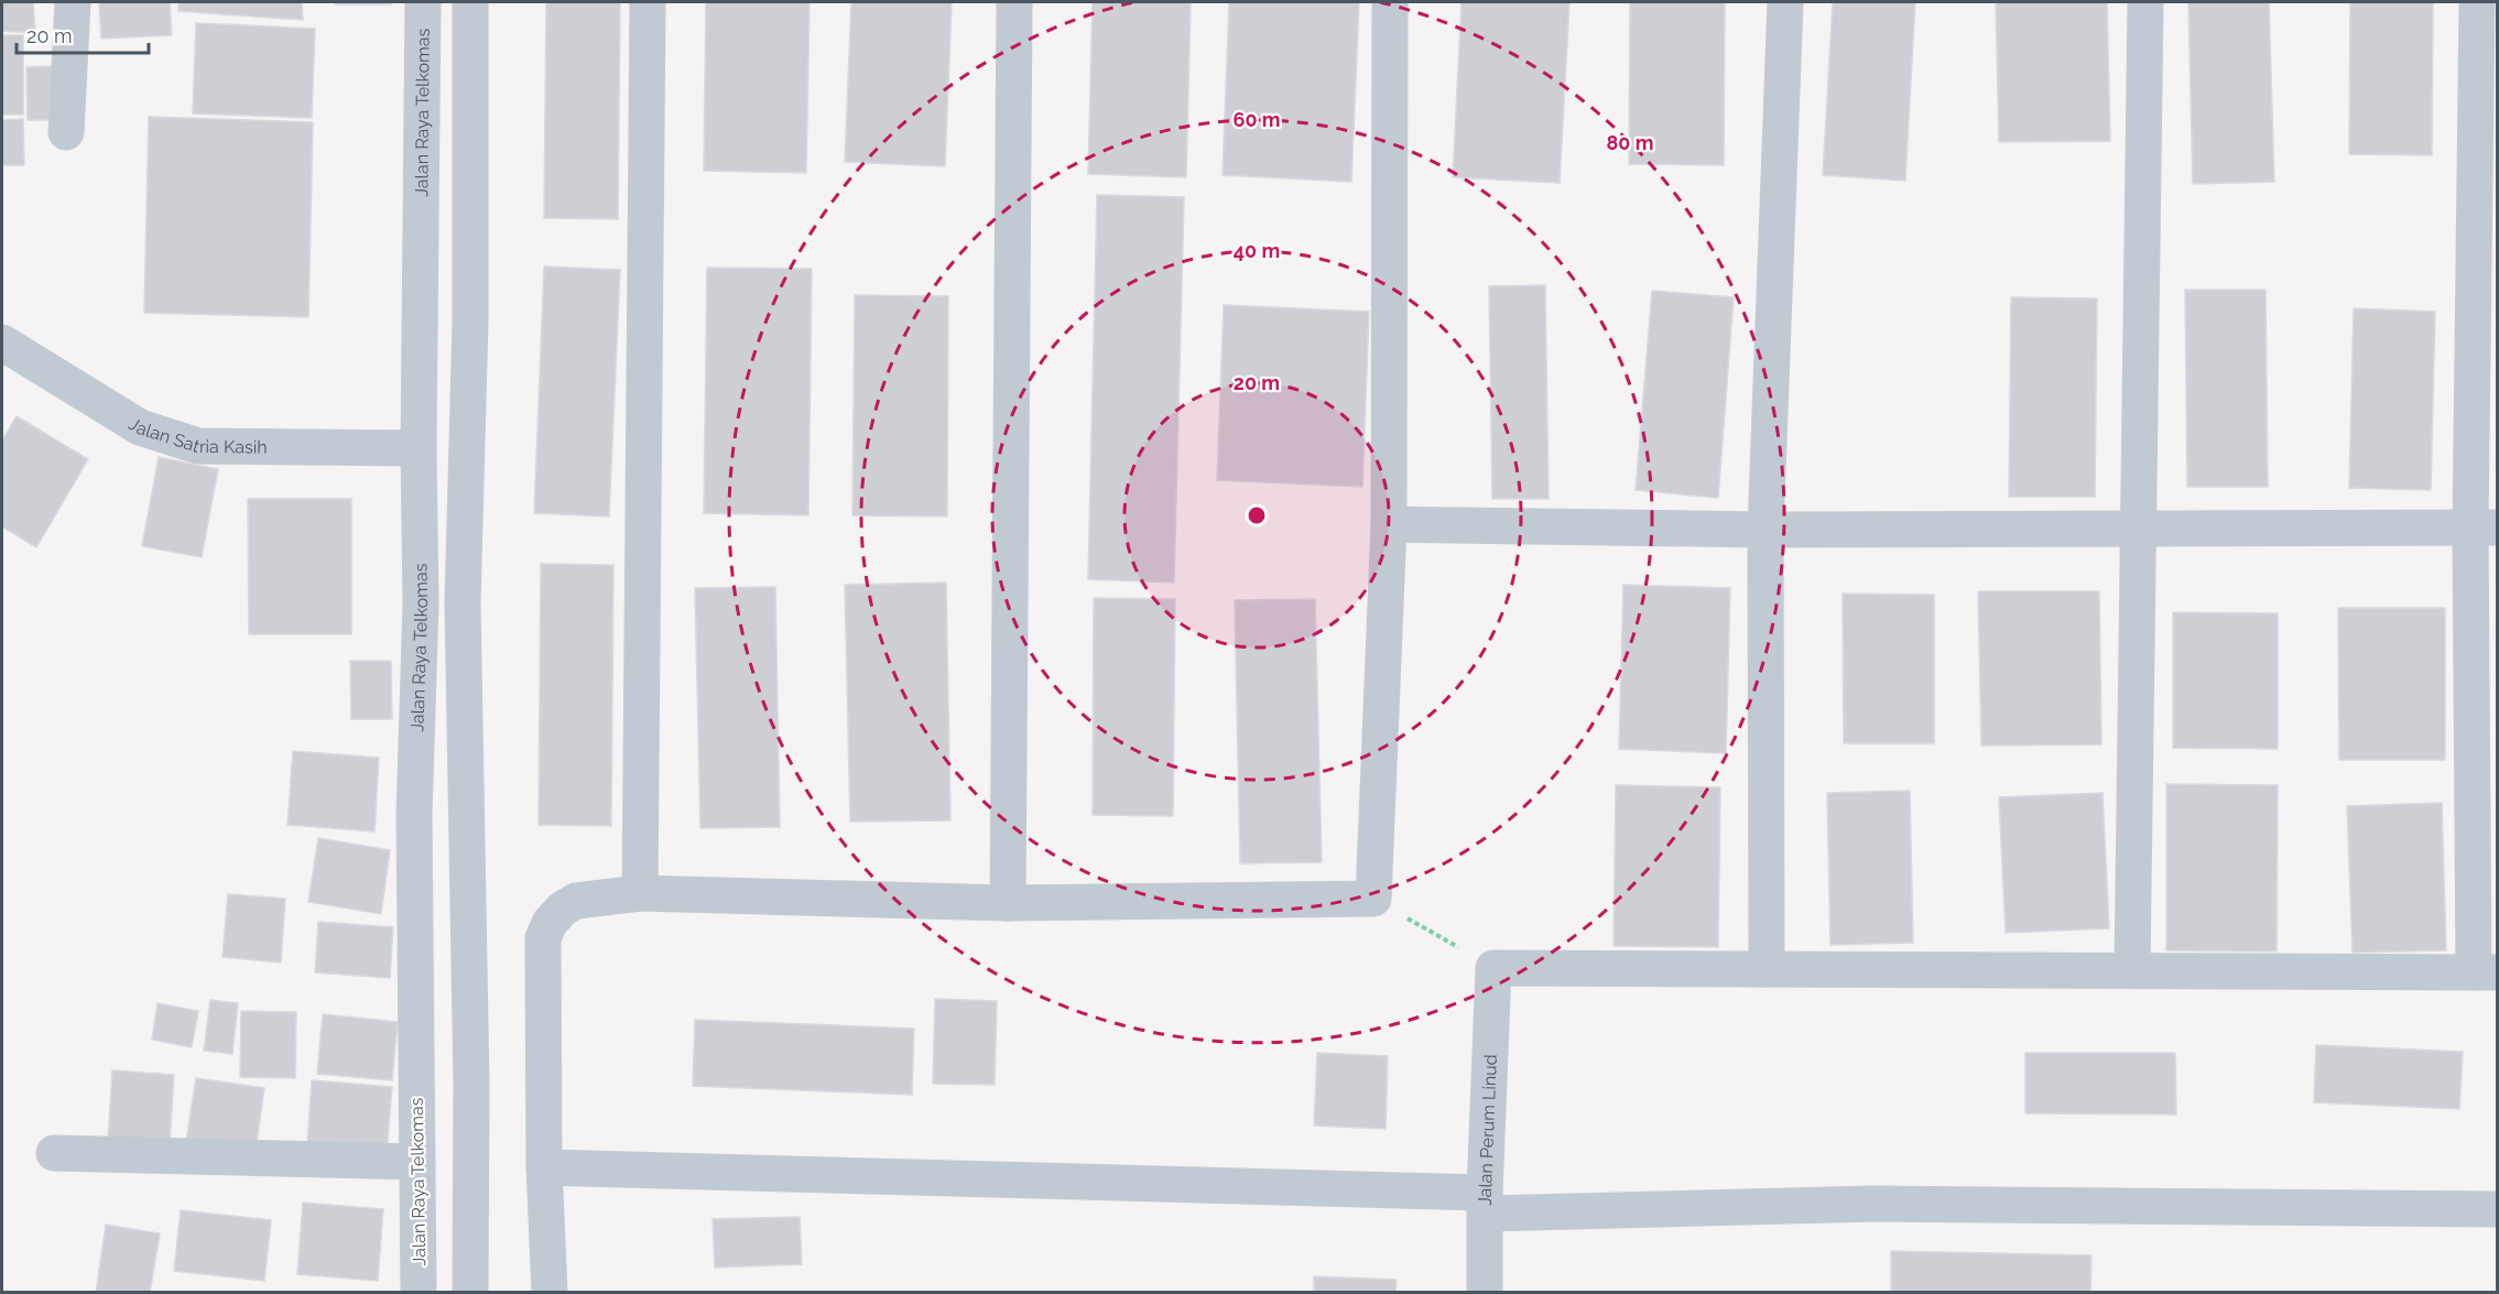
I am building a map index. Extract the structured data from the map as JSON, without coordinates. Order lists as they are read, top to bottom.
{
  "streets": {
    "street": ["Jalan Raya Telkomas", "Jalan Satria Kasih", "Jalan Perum Linud"]
  },
  "crossings": [
    ["Jalan Raya Telkomas", "Jalan Satria Kasih"]
  ],
  "scale_bar": "20 m",
  "rings": [
    "60 m",
    "80 m",
    "40 m",
    "20 m"
  ]
}
